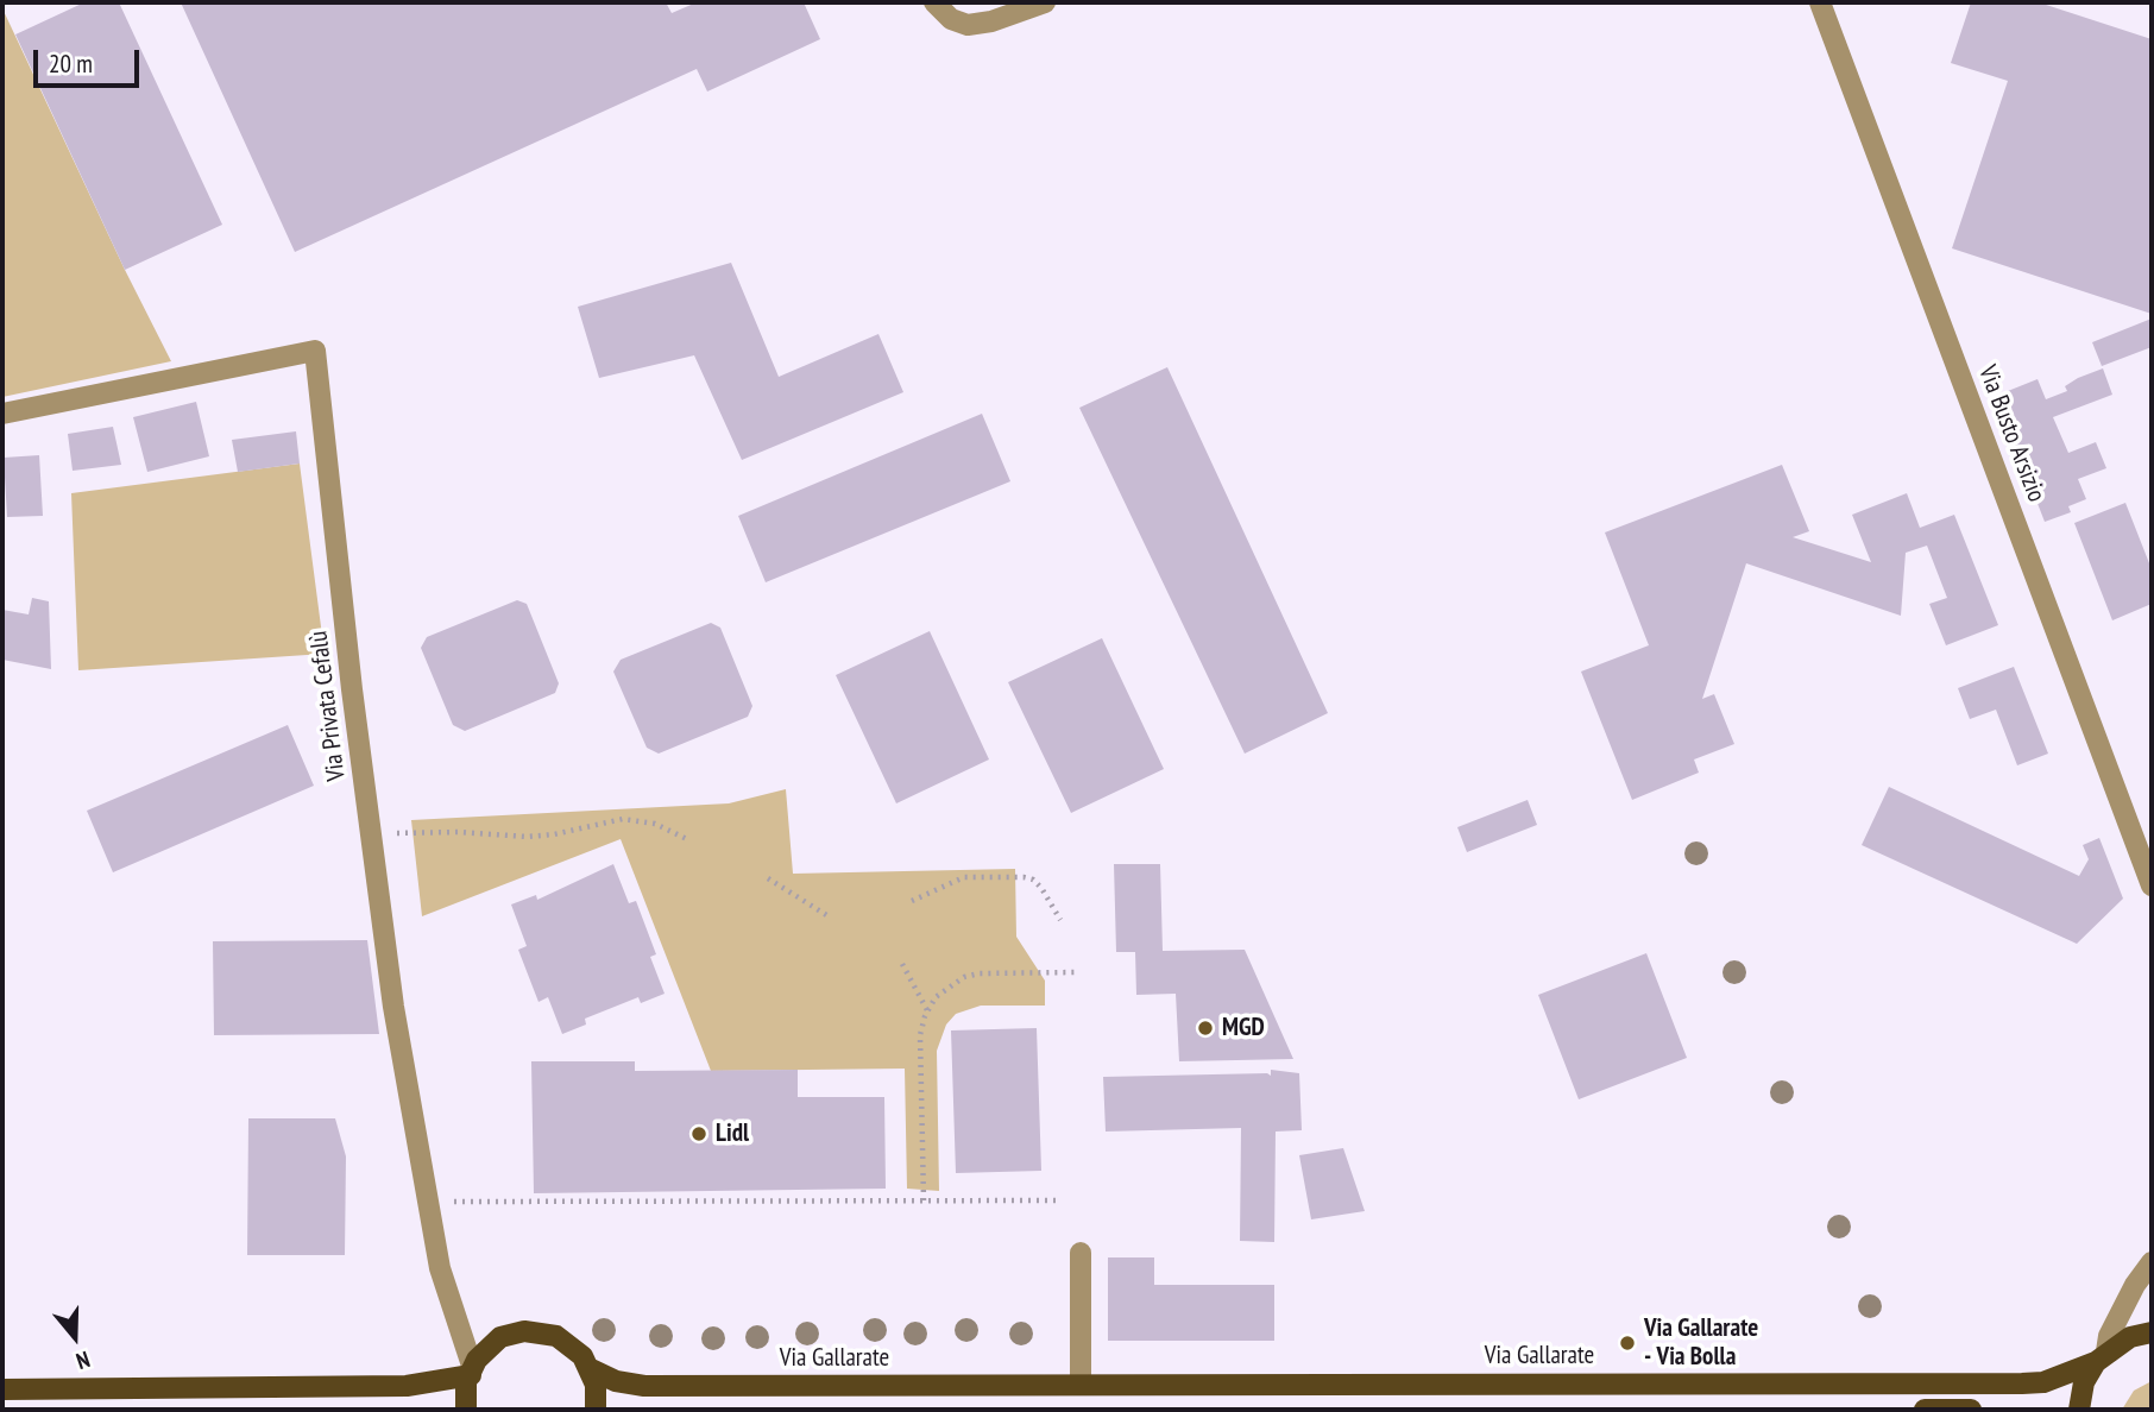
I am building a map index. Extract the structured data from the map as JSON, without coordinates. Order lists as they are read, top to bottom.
{
  "streets": {
    "main road": ["Via Gallarate"],
    "street": ["Via Busto Arsizio", "Via Privata Cefalù"]
  },
  "crossings": [
    ["Via Privata Cefalù", "Via Gallarate"]
  ],
  "places": ["MGD", "Lidl", "Via Gallarate - Via Bolla"],
  "scale_bar": "20 m",
  "north": "bottom"
}
